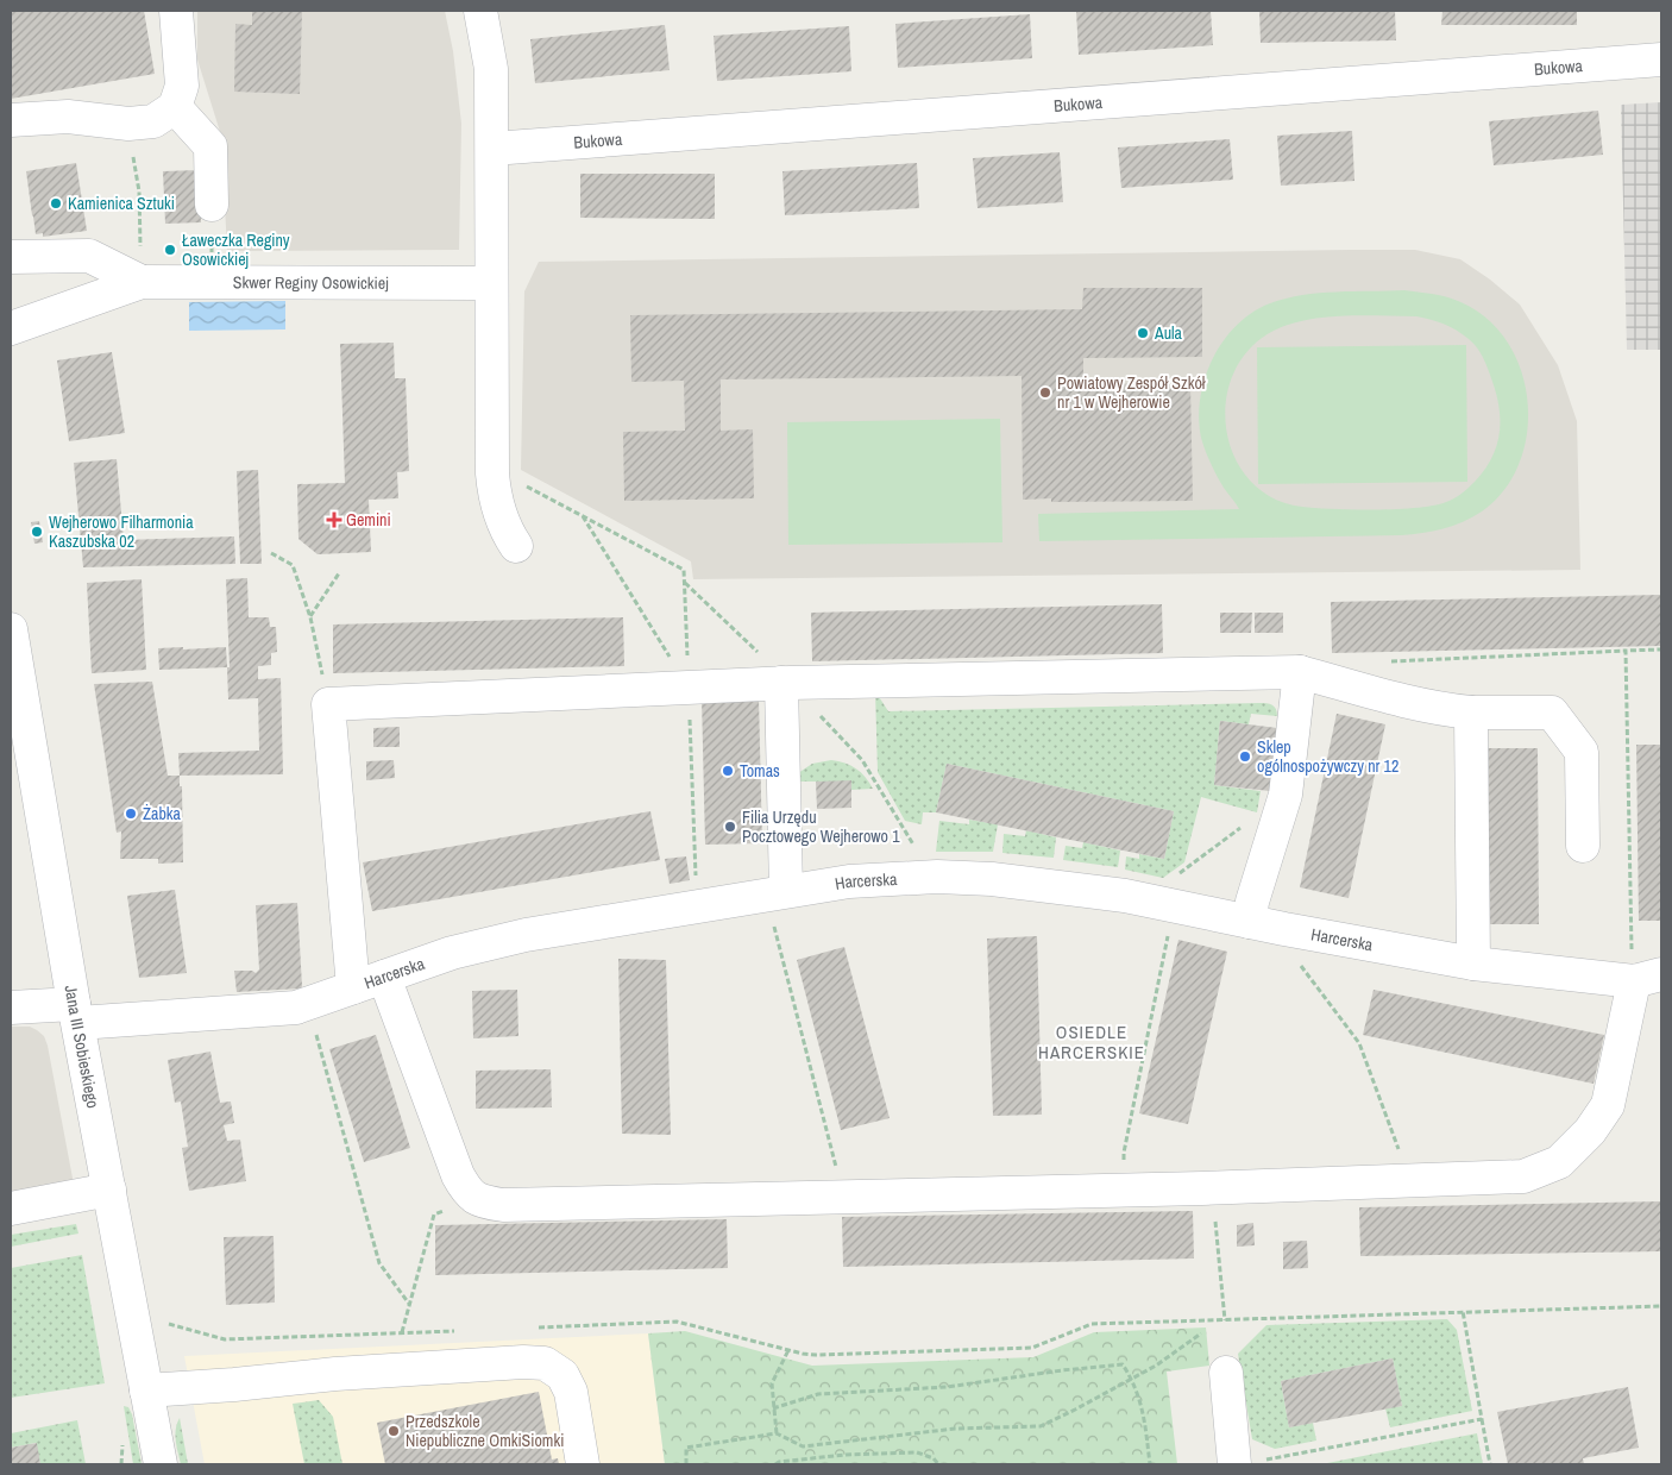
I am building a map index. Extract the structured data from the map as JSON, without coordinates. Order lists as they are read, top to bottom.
{
  "streets": {
    "street": [
      "Bukowa",
      "Skwer Reginy Osowickiej",
      "Harcerska",
      "Jana III Sobieskiego"
    ]
  },
  "crossings": [
    ["Harcerska", "Jana III Sobieskiego"]
  ],
  "districts": ["OSIEDLE HARCERSKIE"],
  "places": {
    "other": [
      "Kamienica Sztuki",
      "Ławeczka Reginy Osowickiej",
      "Aula",
      "Powiatowy Zespół Szkół nr 1 w Wejherowie",
      "Wejherowo Filharmonia Kaszubska 02",
      "Sklep ogólnospożywczy nr 12",
      "Tomas",
      "Żabka",
      "Filia Urzędu Pocztowego Wejherowo 1",
      "Przedszkole Niepubliczne OmkiSiomki"
    ],
    "health": ["Gemini"]
  }
}
